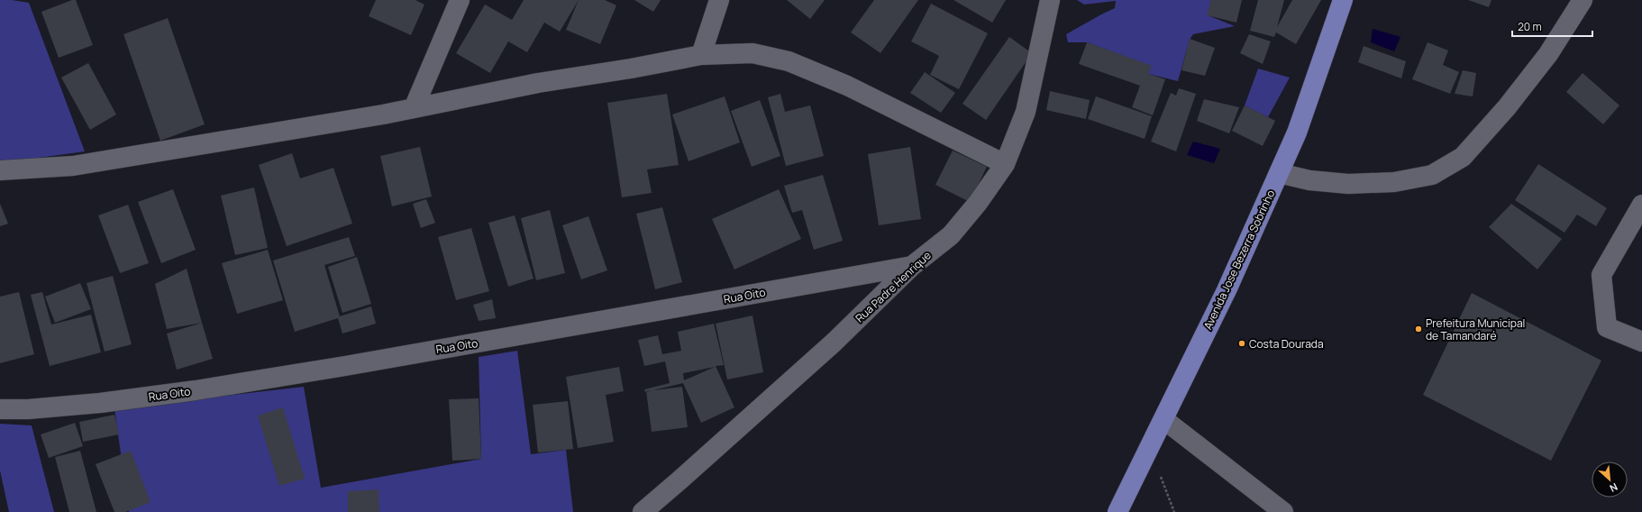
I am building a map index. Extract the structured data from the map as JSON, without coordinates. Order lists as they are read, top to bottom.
{
  "streets": {
    "main road": ["Avenida Jose Bezerra Sobrinho"],
    "street": ["Rua Padre Henrique", "Rua Oito"]
  },
  "crossings": [
    ["Rua Padre Henrique", "Rua Oito"]
  ],
  "places": ["Prefeitura Municipal de Tamandaré", "Costa Dourada"],
  "scale_bar": "20 m",
  "north": "bottom right"
}
